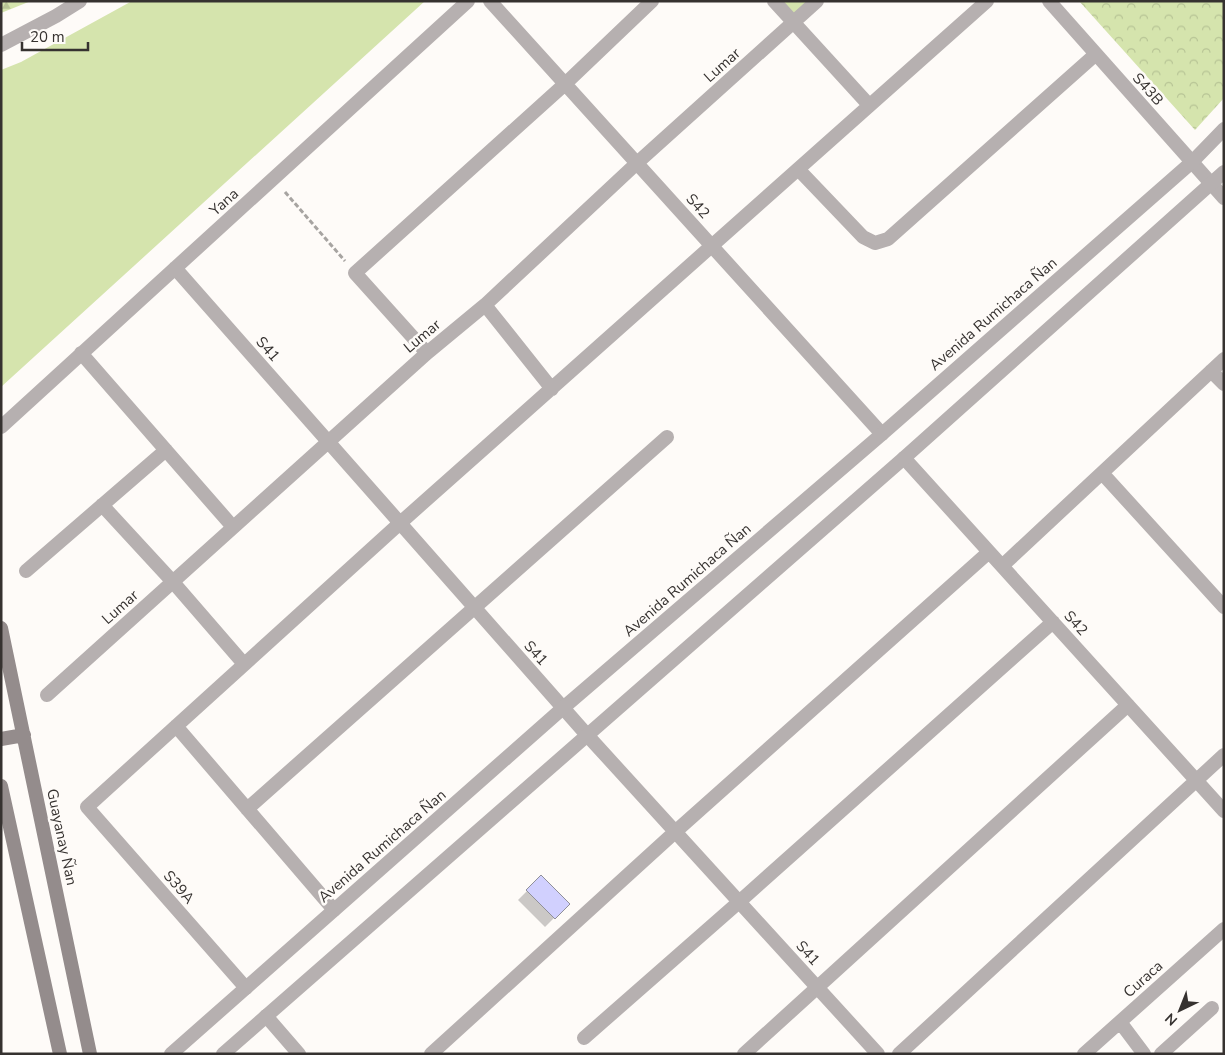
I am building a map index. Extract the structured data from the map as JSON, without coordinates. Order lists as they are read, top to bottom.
{
  "streets": {
    "main road": ["Guayanay Ñan"],
    "street": [
      "Lumar",
      "S43B",
      "Yana",
      "S42",
      "Avenida Rumichaca Ñan",
      "S41",
      "S39A",
      "Curaca"
    ]
  },
  "crossings": [
    ["Lumar", "S42"],
    ["Lumar", "S41"],
    ["S43B", "Avenida Rumichaca Ñan"],
    ["Yana", "S41"],
    ["S42", "Avenida Rumichaca Ñan"],
    ["Avenida Rumichaca Ñan", "S41"],
    ["Avenida Rumichaca Ñan", "S39A"]
  ],
  "scale_bar": "20 m",
  "north": "bottom left"
}
